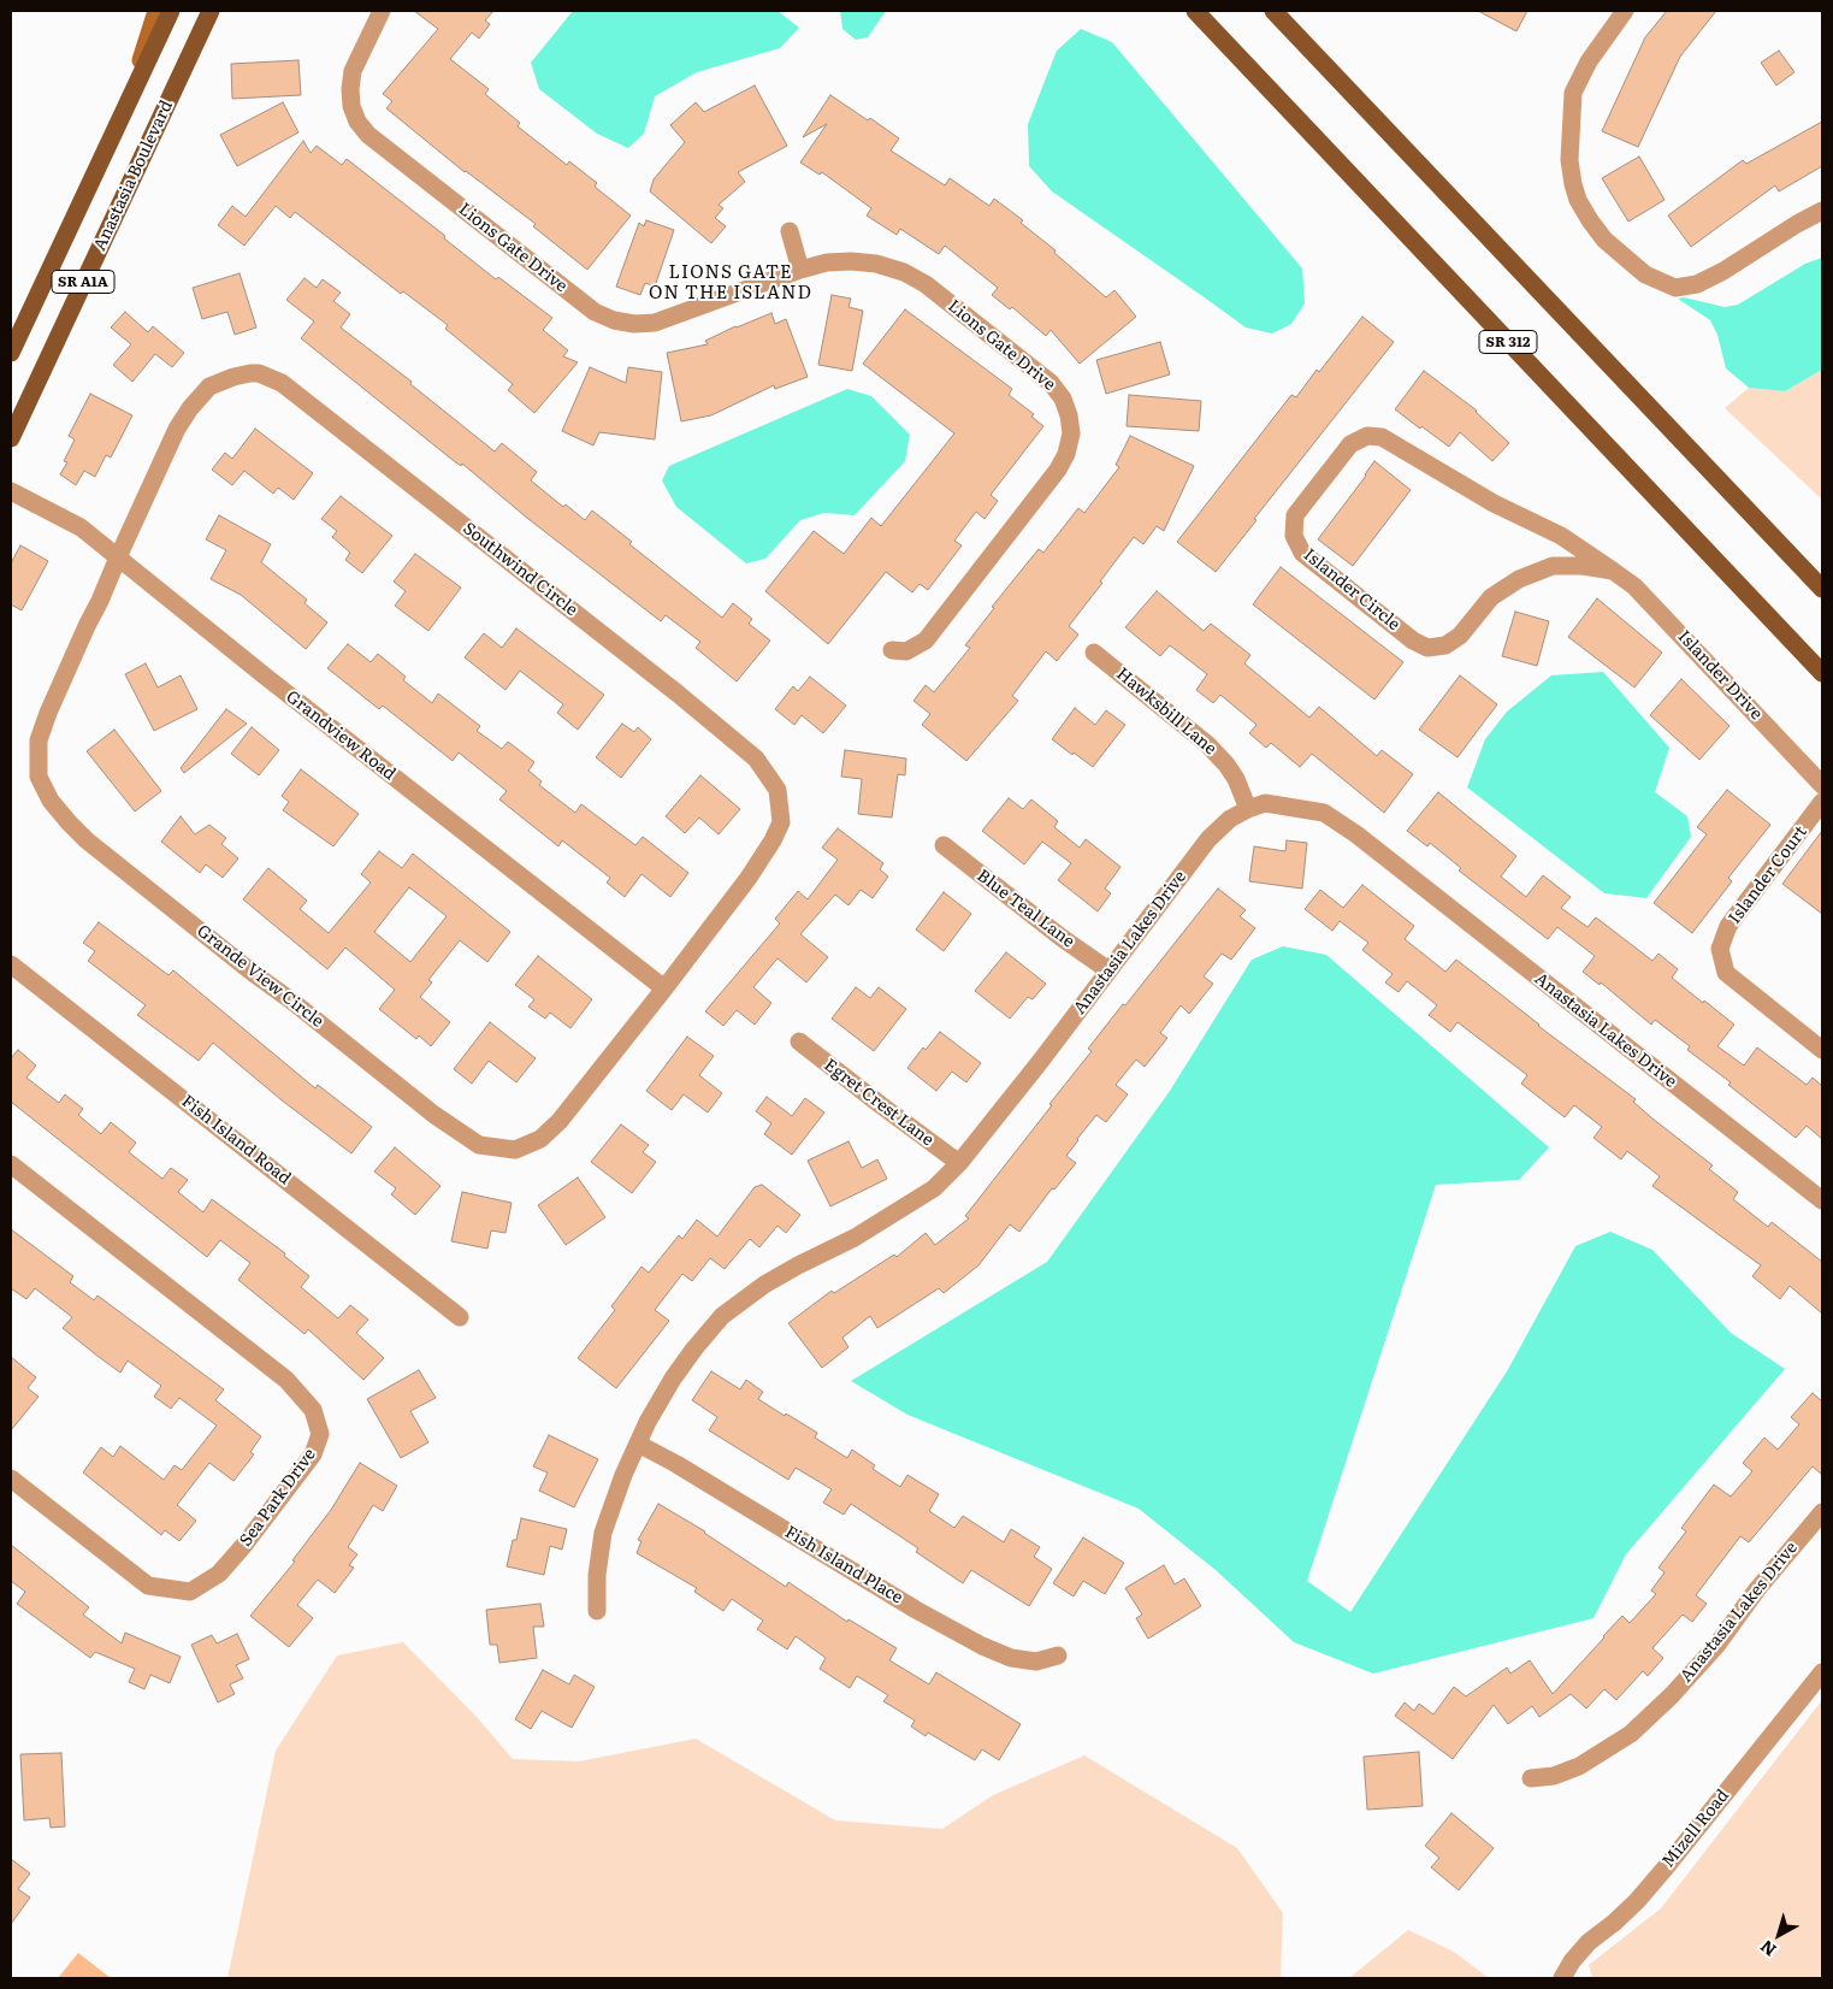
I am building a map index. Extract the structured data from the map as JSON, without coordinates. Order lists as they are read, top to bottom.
{
  "streets": {
    "main road": ["Anastasia Boulevard", "SR A1A", "SR 312"],
    "street": [
      "Lions Gate Drive",
      "Southwind Circle",
      "Islander Circle",
      "Islander Drive",
      "Hawksbill Lane",
      "Grandview Road",
      "Islander Court",
      "Blue Teal Lane",
      "Anastasia Lakes Drive",
      "Grande View Circle",
      "Egret Crest Lane",
      "Fish Island Road",
      "Sea Park Drive",
      "Fish Island Place",
      "Mizell Road"
    ]
  },
  "crossings": [
    ["Southwind Circle", "Grandview Road"],
    ["Southwind Circle", "Grande View Circle"],
    ["Islander Circle", "Islander Drive"],
    ["Hawksbill Lane", "Anastasia Lakes Drive"],
    ["Grandview Road", "Grande View Circle"],
    ["Blue Teal Lane", "Anastasia Lakes Drive"],
    ["Anastasia Lakes Drive", "Egret Crest Lane"],
    ["Anastasia Lakes Drive", "Fish Island Place"]
  ],
  "districts": ["LIONS GATE ON THE ISLAND"],
  "north": "bottom left"
}
